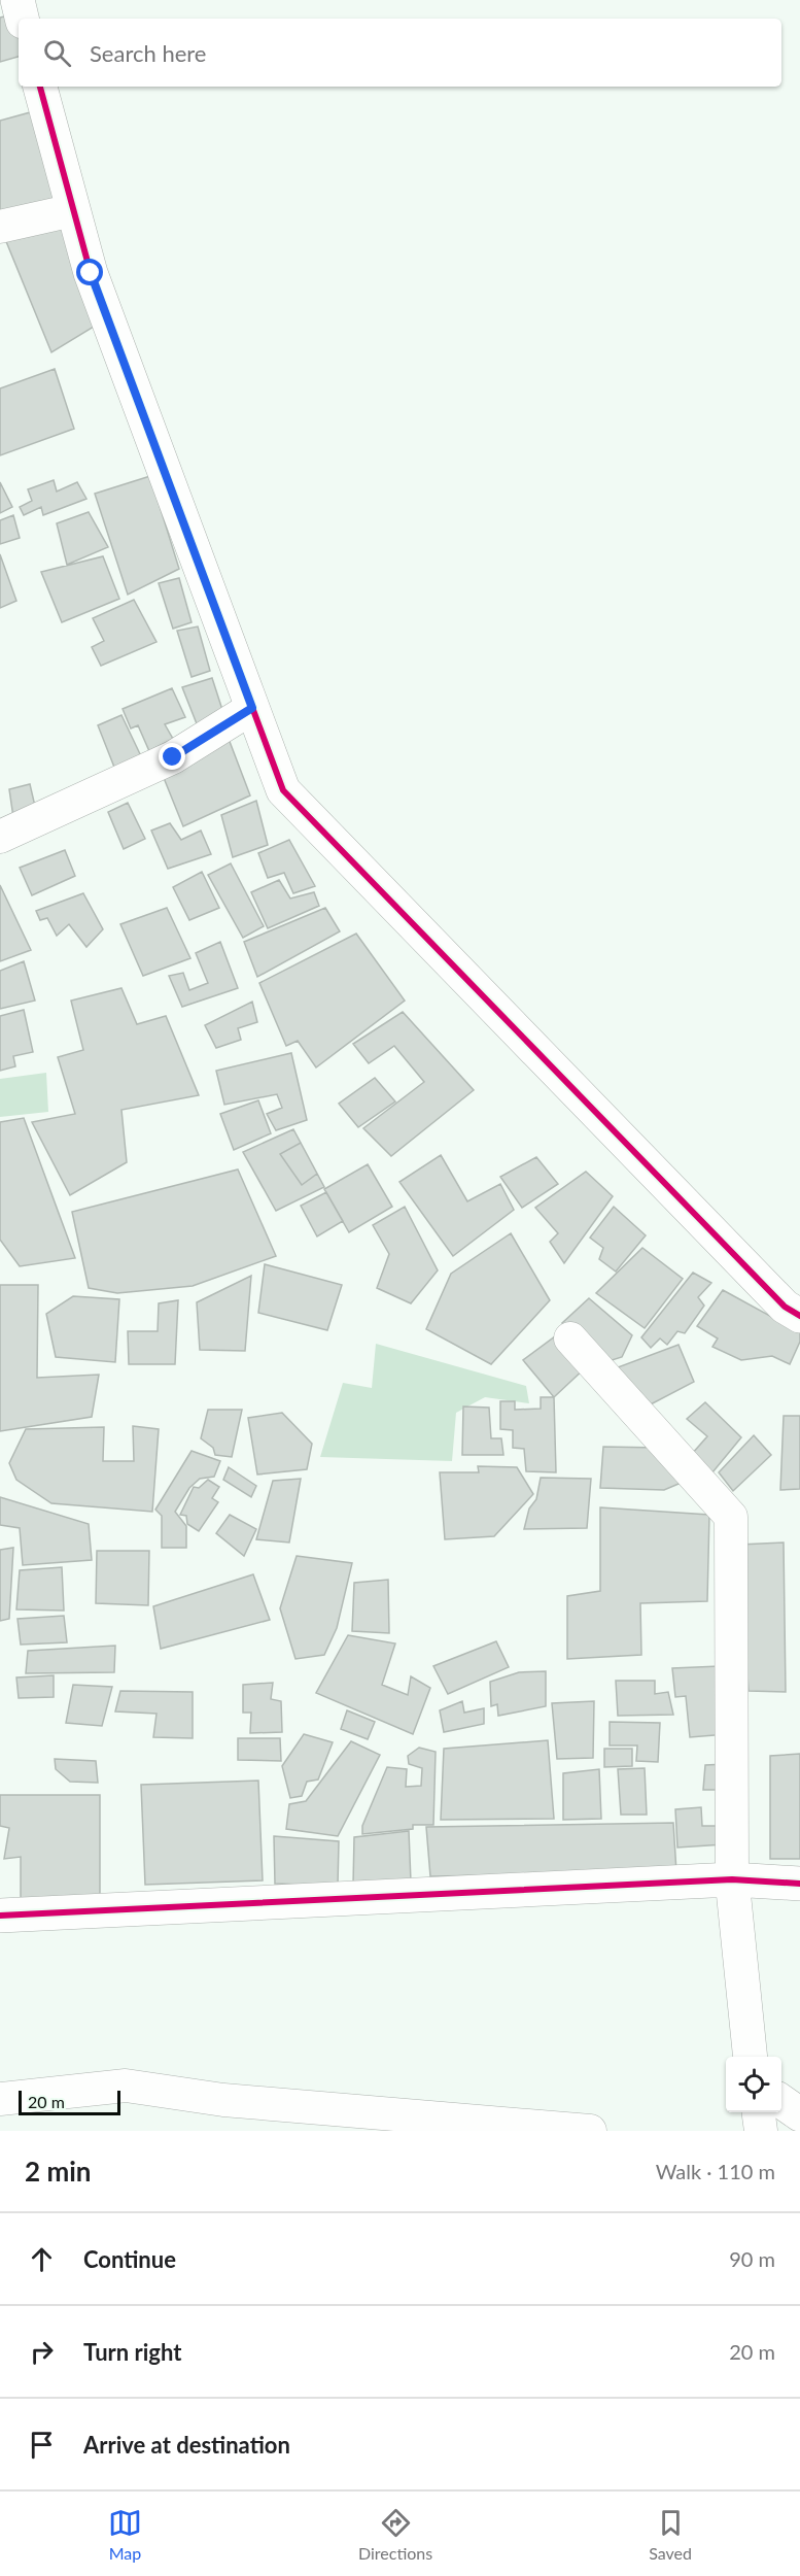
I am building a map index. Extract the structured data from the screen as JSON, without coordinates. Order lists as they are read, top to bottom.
{
  "scale_bar": "20 m",
  "page": {
    "search": "Search here",
    "scale": "20 m",
    "heading": ["2 min", "Walk · 110 m"],
    "list": [
      ["Continue", "90 m"],
      ["Turn right", "20 m"],
      "Arrive at destination"
    ],
    "nav": ["Map", "Directions", "Saved"]
  }
}
